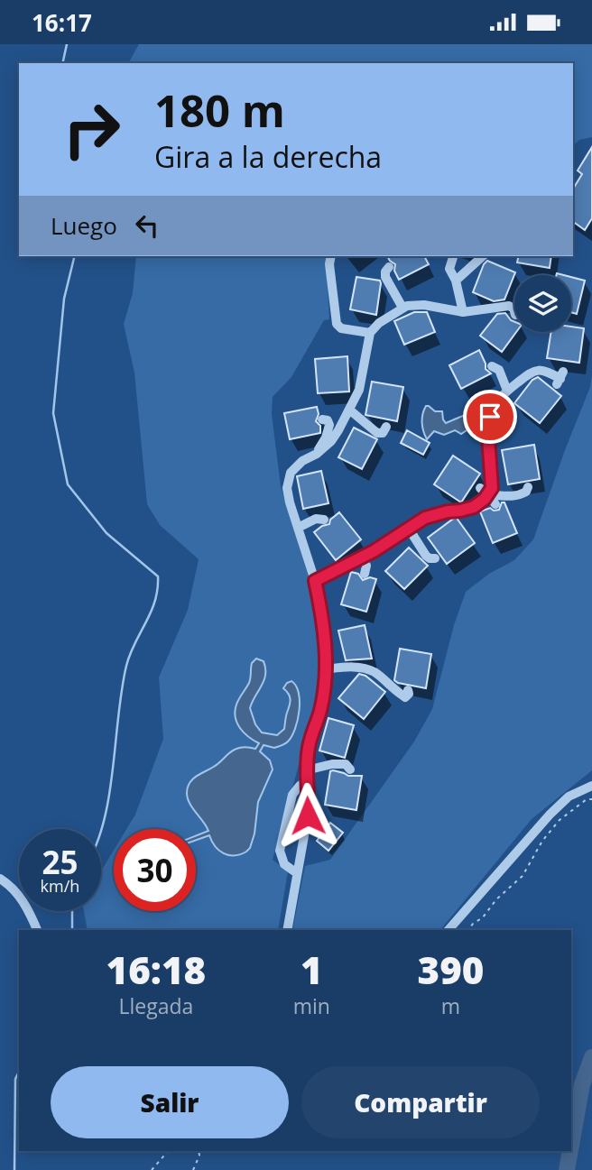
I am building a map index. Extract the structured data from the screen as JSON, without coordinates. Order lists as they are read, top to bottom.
{
  "page": {
    "status": "16:17",
    "turn": ["180 m", "Gira a la derecha"],
    "then": "Luego",
    "speed": "25 km/h",
    "limit": "30",
    "eta": [
      "16:18",
      "Llegada",
      "1",
      "min",
      "390",
      "m"
    ],
    "buttons": ["Salir", "Compartir"]
  }
}
